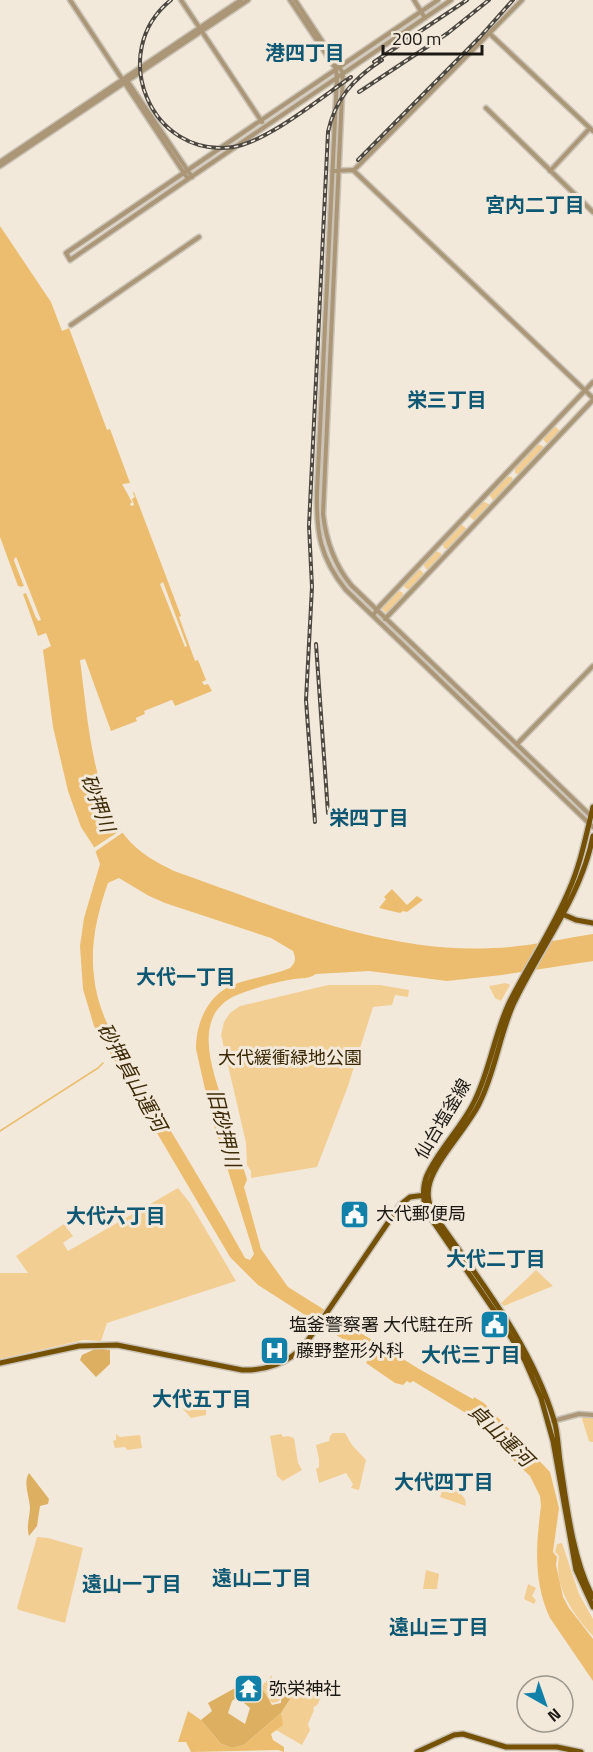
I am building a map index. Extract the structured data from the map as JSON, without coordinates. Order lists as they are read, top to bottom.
{
  "streets": {
    "main road": ["仙台塩釜線"]
  },
  "districts": [
    "港四丁目",
    "宮内二丁目",
    "栄三丁目",
    "栄四丁目",
    "大代一丁目",
    "大代六丁目",
    "大代二丁目",
    "大代三丁目",
    "大代五丁目",
    "大代四丁目",
    "遠山二丁目",
    "遠山一丁目",
    "遠山三丁目"
  ],
  "water": [
    "砂押川",
    "砂押貞山運河",
    "旧砂押川",
    "貞山運河"
  ],
  "parks": ["大代緩衝緑地公園"],
  "places": {
    "public building": ["大代郵便局", "塩釜警察署 大代駐在所"],
    "hospital": ["藤野整形外科"],
    "temple": ["弥栄神社"]
  },
  "scale_bar": "200 m",
  "north": "bottom right"
}
